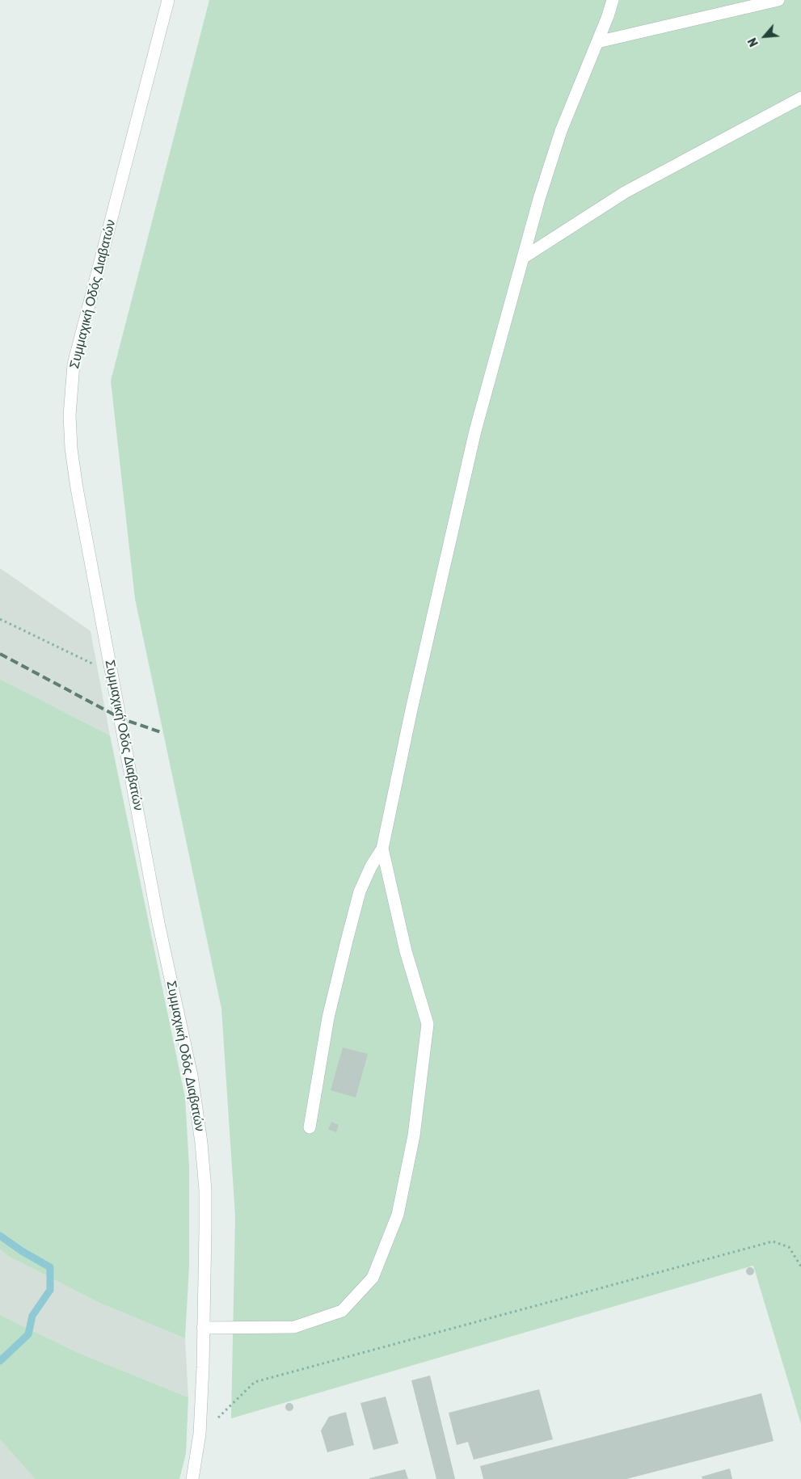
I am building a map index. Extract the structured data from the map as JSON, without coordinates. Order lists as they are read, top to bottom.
{
  "streets": {
    "street": ["Συμμαχική Οδός Διαβατών"]
  },
  "north": "bottom left"
}
